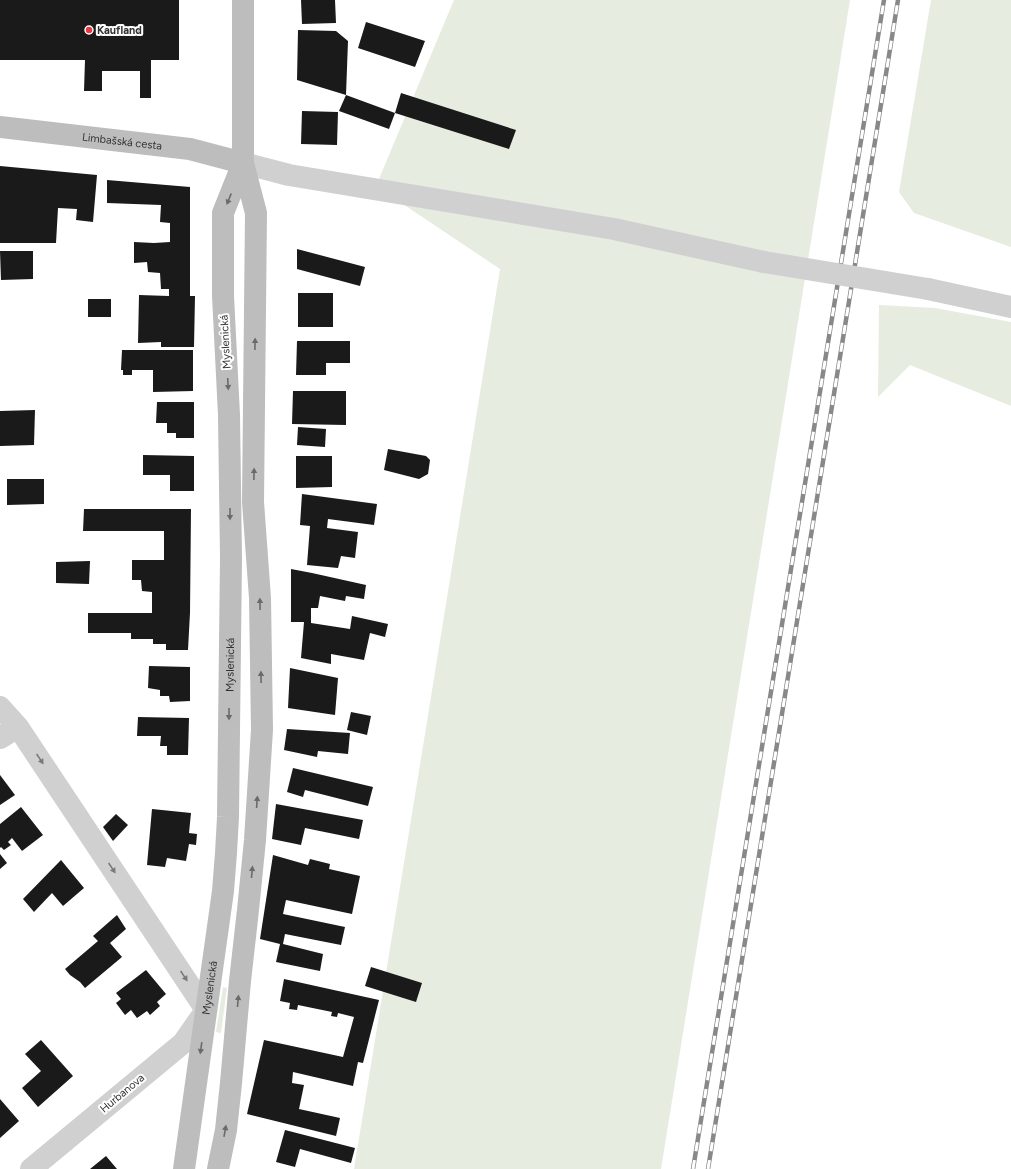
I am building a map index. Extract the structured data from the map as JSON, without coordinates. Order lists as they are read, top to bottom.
{
  "streets": {
    "main road": ["Limbašská cesta", "Myslenická"],
    "street": ["Hurbanova"]
  },
  "crossings": [
    ["Limbašská cesta", "Myslenická"],
    ["Myslenická", "Hurbanova"]
  ],
  "places": ["Kaufland"]
}
